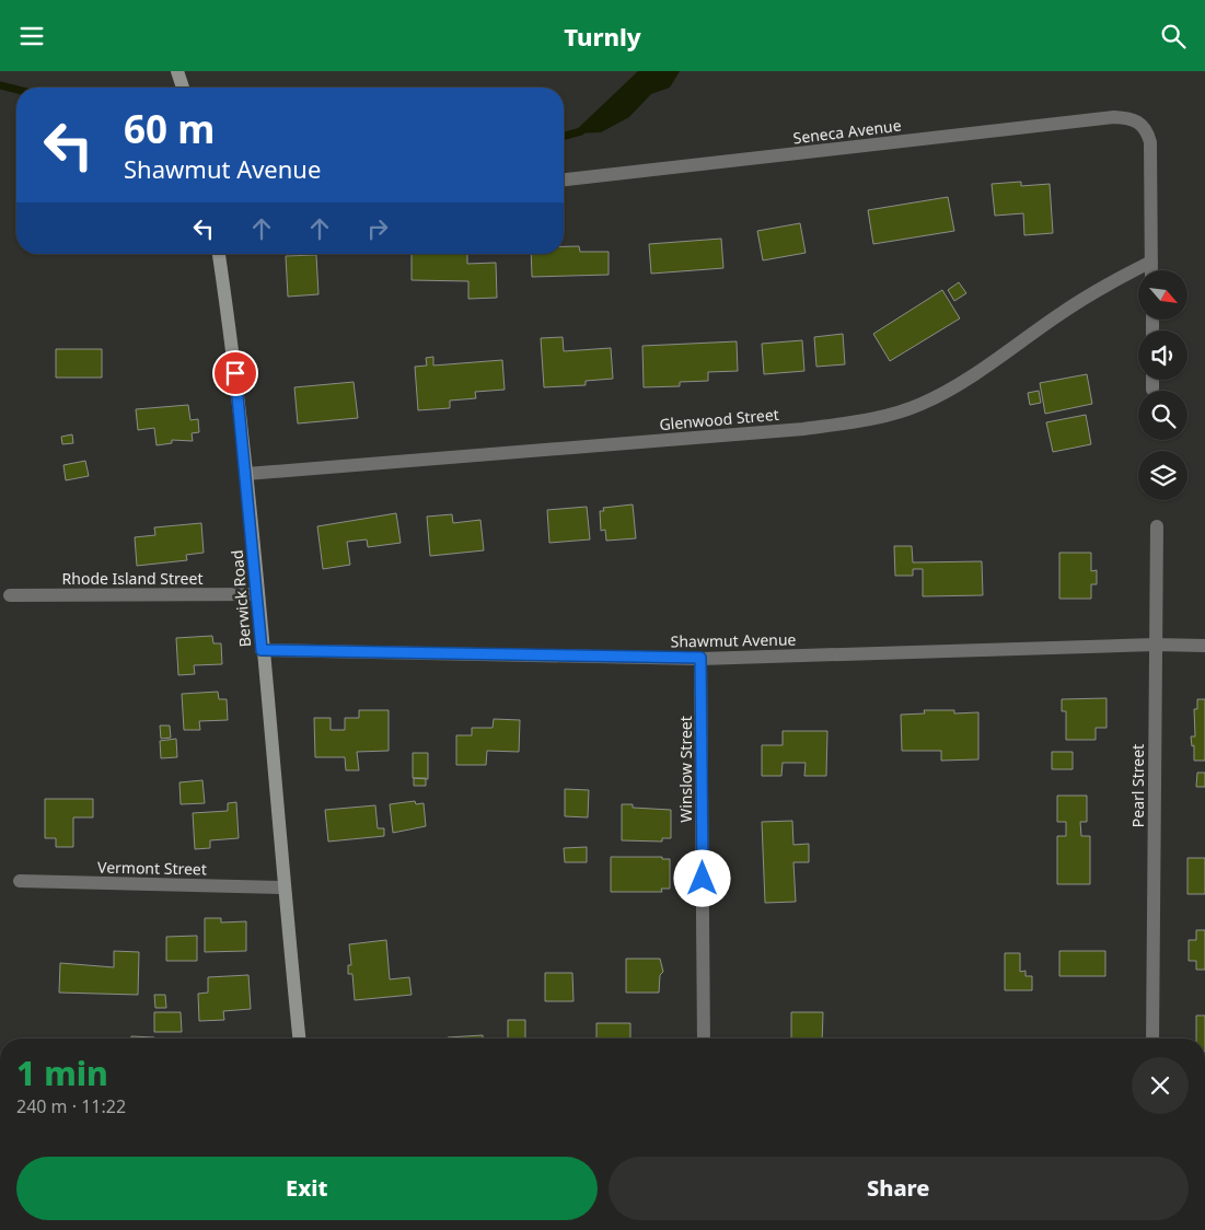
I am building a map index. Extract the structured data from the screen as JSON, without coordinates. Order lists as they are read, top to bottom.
{
  "streets": {
    "street": [
      "Seneca Avenue",
      "Glenwood Street",
      "Rhode Island Street",
      "Berwick Road",
      "Shawmut Avenue",
      "Winslow Street",
      "Pearl Street",
      "Vermont Street"
    ]
  },
  "crossings": [
    ["Seneca Avenue", "Glenwood Street"],
    ["Glenwood Street", "Berwick Road"],
    ["Rhode Island Street", "Berwick Road"],
    ["Berwick Road", "Shawmut Avenue"],
    ["Berwick Road", "Vermont Street"],
    ["Shawmut Avenue", "Winslow Street"],
    ["Shawmut Avenue", "Pearl Street"]
  ],
  "north": "bottom right",
  "page": {
    "header": "Turnly",
    "turn": ["60 m", "Shawmut Avenue"],
    "heading": ["1 min", "240 m · 11:22"],
    "buttons": ["Exit", "Share"]
  }
}
